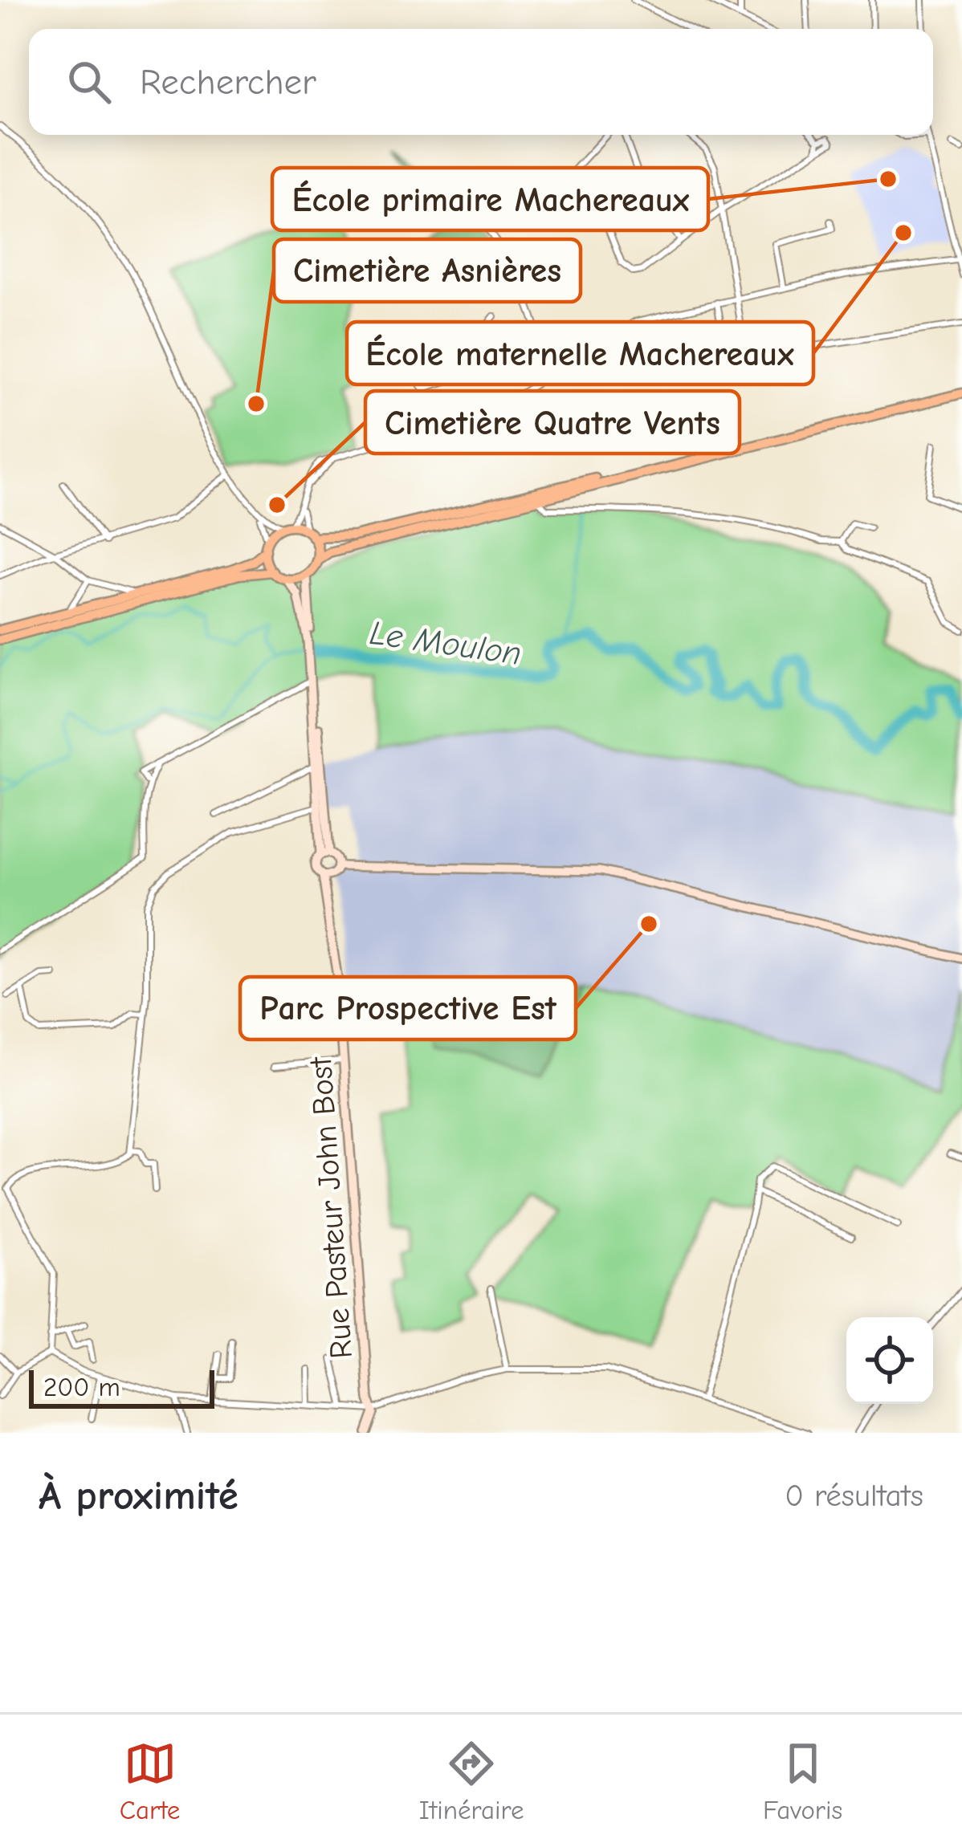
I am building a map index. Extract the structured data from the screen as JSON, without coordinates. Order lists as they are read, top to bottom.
{
  "streets": {
    "main road": ["Rue Pasteur John Bost"]
  },
  "water": ["Le Moulon"],
  "places": [
    "École primaire Machereaux",
    "École maternelle Machereaux",
    "Cimetière Asnières",
    "Cimetière Quatre Vents",
    "Parc Prospective Est"
  ],
  "scale_bar": "200 m",
  "page": {
    "search": "Rechercher",
    "scale": "200 m",
    "heading": ["À proximité", "0 résultats"],
    "nav": ["Carte", "Itinéraire", "Favoris"]
  }
}
